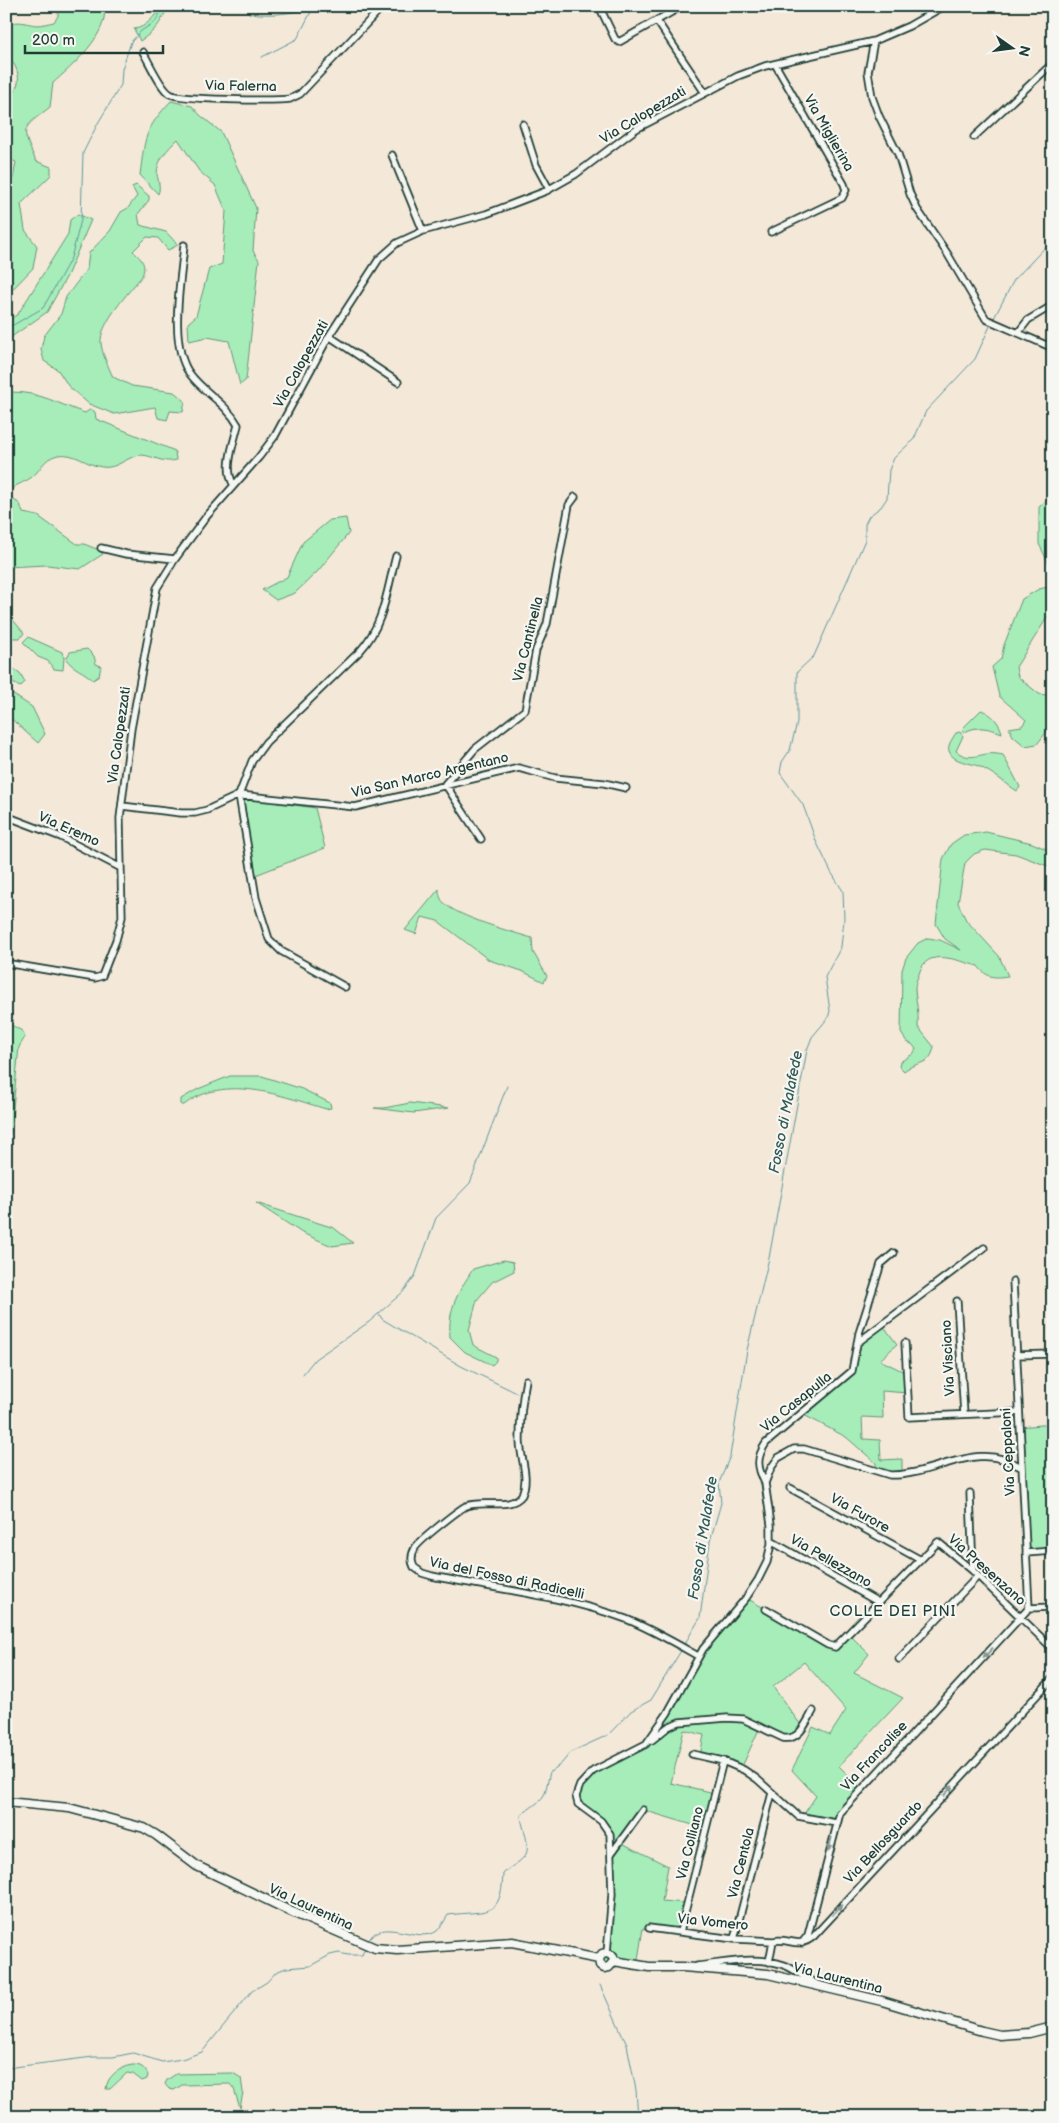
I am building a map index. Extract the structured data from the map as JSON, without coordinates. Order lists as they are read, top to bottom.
{
  "streets": {
    "main road": ["Via Laurentina"],
    "street": [
      "Via Falerna",
      "Via Calopezzati",
      "Via Miglierina",
      "Via Cantinella",
      "Via San Marco Argentano",
      "Via Eremo",
      "Via Visciano",
      "Via Casapulla",
      "Via Ceppaloni",
      "Via Furore",
      "Via Pellezzano",
      "Via Presenzano",
      "Via del Fosso di Radicelli",
      "Via Francolise",
      "Via Bellosguardo",
      "Via Colliano",
      "Via Centola",
      "Via Vomero"
    ]
  },
  "crossings": [
    ["Via Calopezzati", "Via Miglierina"],
    ["Via Calopezzati", "Via Eremo"],
    ["Via Cantinella", "Via San Marco Argentano"],
    ["Via Furore", "Via Presenzano"],
    ["Via Pellezzano", "Via Presenzano"],
    ["Via Presenzano", "Via Francolise"],
    ["Via Francolise", "Via Bellosguardo"],
    ["Via Colliano", "Via Vomero"],
    ["Via Centola", "Via Vomero"]
  ],
  "one_way": ["Via Francolise", "Via Bellosguardo"],
  "districts": ["COLLE DEI PINI"],
  "water": ["Fosso di Malafede"],
  "scale_bar": "200 m",
  "north": "right"
}
